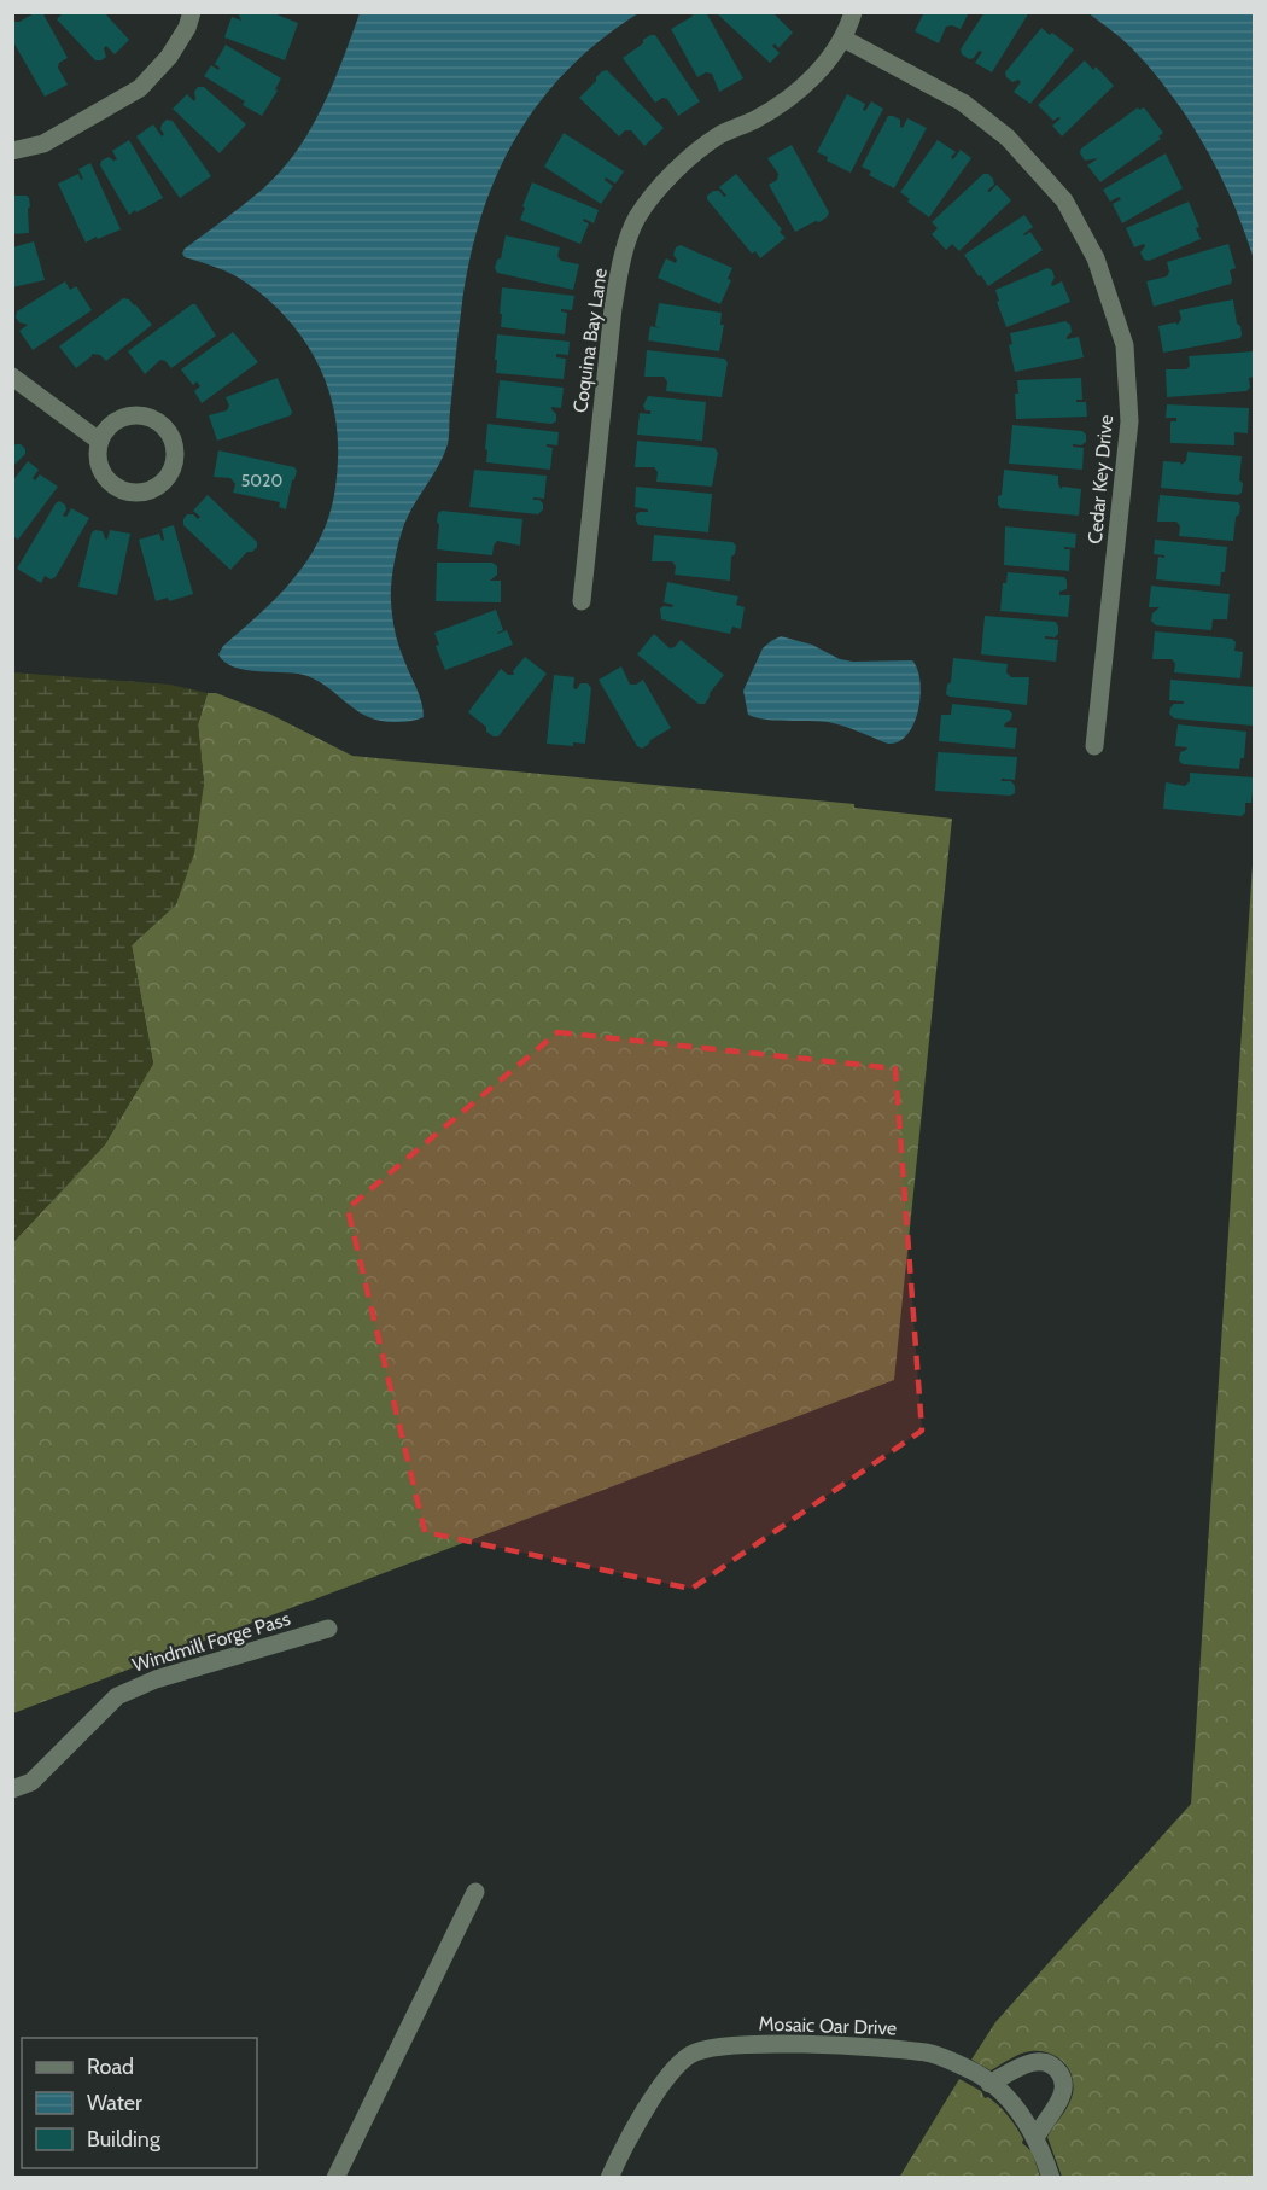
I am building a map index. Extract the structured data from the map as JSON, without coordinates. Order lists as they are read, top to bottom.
{
  "streets": {
    "street": [
      "Coquina Bay Lane",
      "Cedar Key Drive",
      "Windmill Forge Pass",
      "Mosaic Oar Drive"
    ]
  },
  "crossings": [
    ["Coquina Bay Lane", "Cedar Key Drive"]
  ],
  "house_numbers": ["5020"],
  "legend": ["Road", "Water", "Building"]
}
